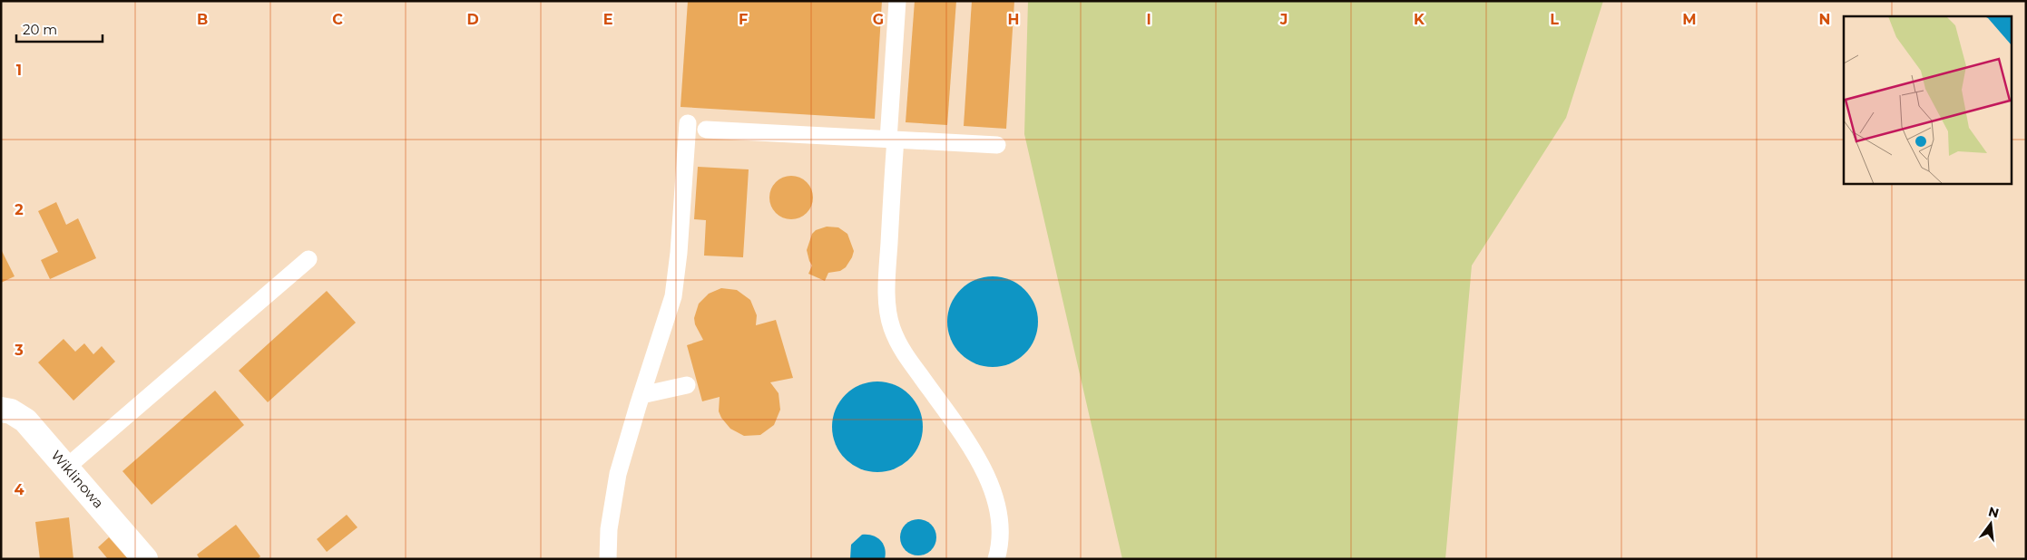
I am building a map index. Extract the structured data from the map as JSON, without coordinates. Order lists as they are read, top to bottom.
{
  "streets": {
    "street": ["Wiklinowa"]
  },
  "scale_bar": "20 m",
  "north": "top",
  "grid": {
    "columns": [
      "B",
      "C",
      "D",
      "E",
      "F",
      "G",
      "H",
      "I",
      "J",
      "K",
      "L",
      "M",
      "N"
    ],
    "rows": [
      "1",
      "2",
      "3",
      "4"
    ]
  }
}
